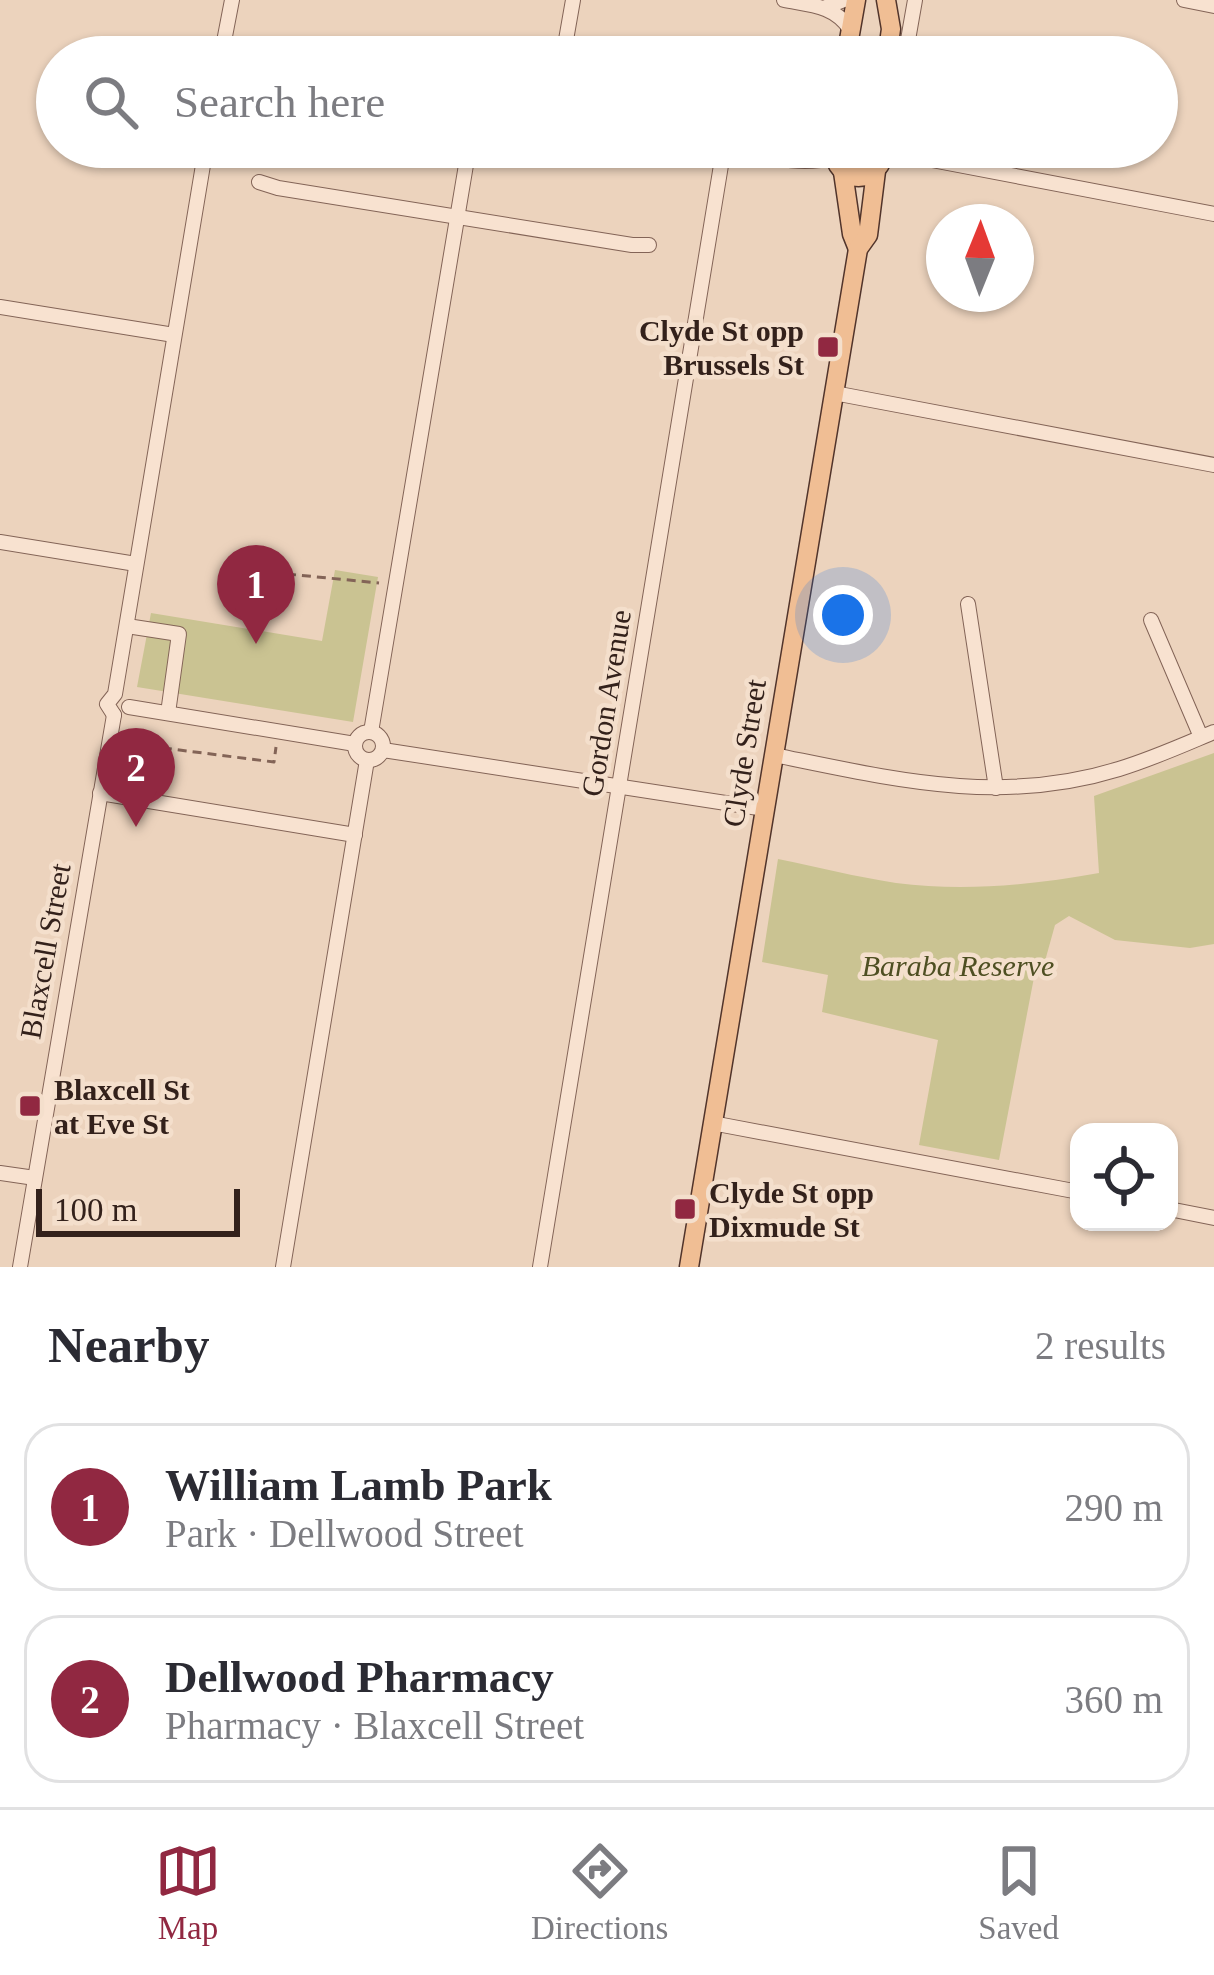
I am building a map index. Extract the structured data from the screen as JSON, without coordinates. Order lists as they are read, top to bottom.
{
  "streets": {
    "main road": ["Clyde Street"],
    "street": ["Gordon Avenue", "Blaxcell Street"]
  },
  "parks": ["Baraba Reserve"],
  "places": {
    "transit": ["Clyde St opp Brussels St", "Blaxcell St at Eve St", "Clyde St opp Dixmude St"]
  },
  "scale_bar": "100 m",
  "north": "top",
  "page": {
    "search": "Search here",
    "pins": ["1", "2"],
    "scale": "100 m",
    "heading": ["Nearby", "2 results"],
    "list": [
      {
        "mark": "1",
        "name": "William Lamb Park",
        "note": "Park · Dellwood Street",
        "value": "290 m"
      },
      {
        "mark": "2",
        "name": "Dellwood Pharmacy",
        "note": "Pharmacy · Blaxcell Street",
        "value": "360 m"
      }
    ],
    "nav": ["Map", "Directions", "Saved"]
  }
}
